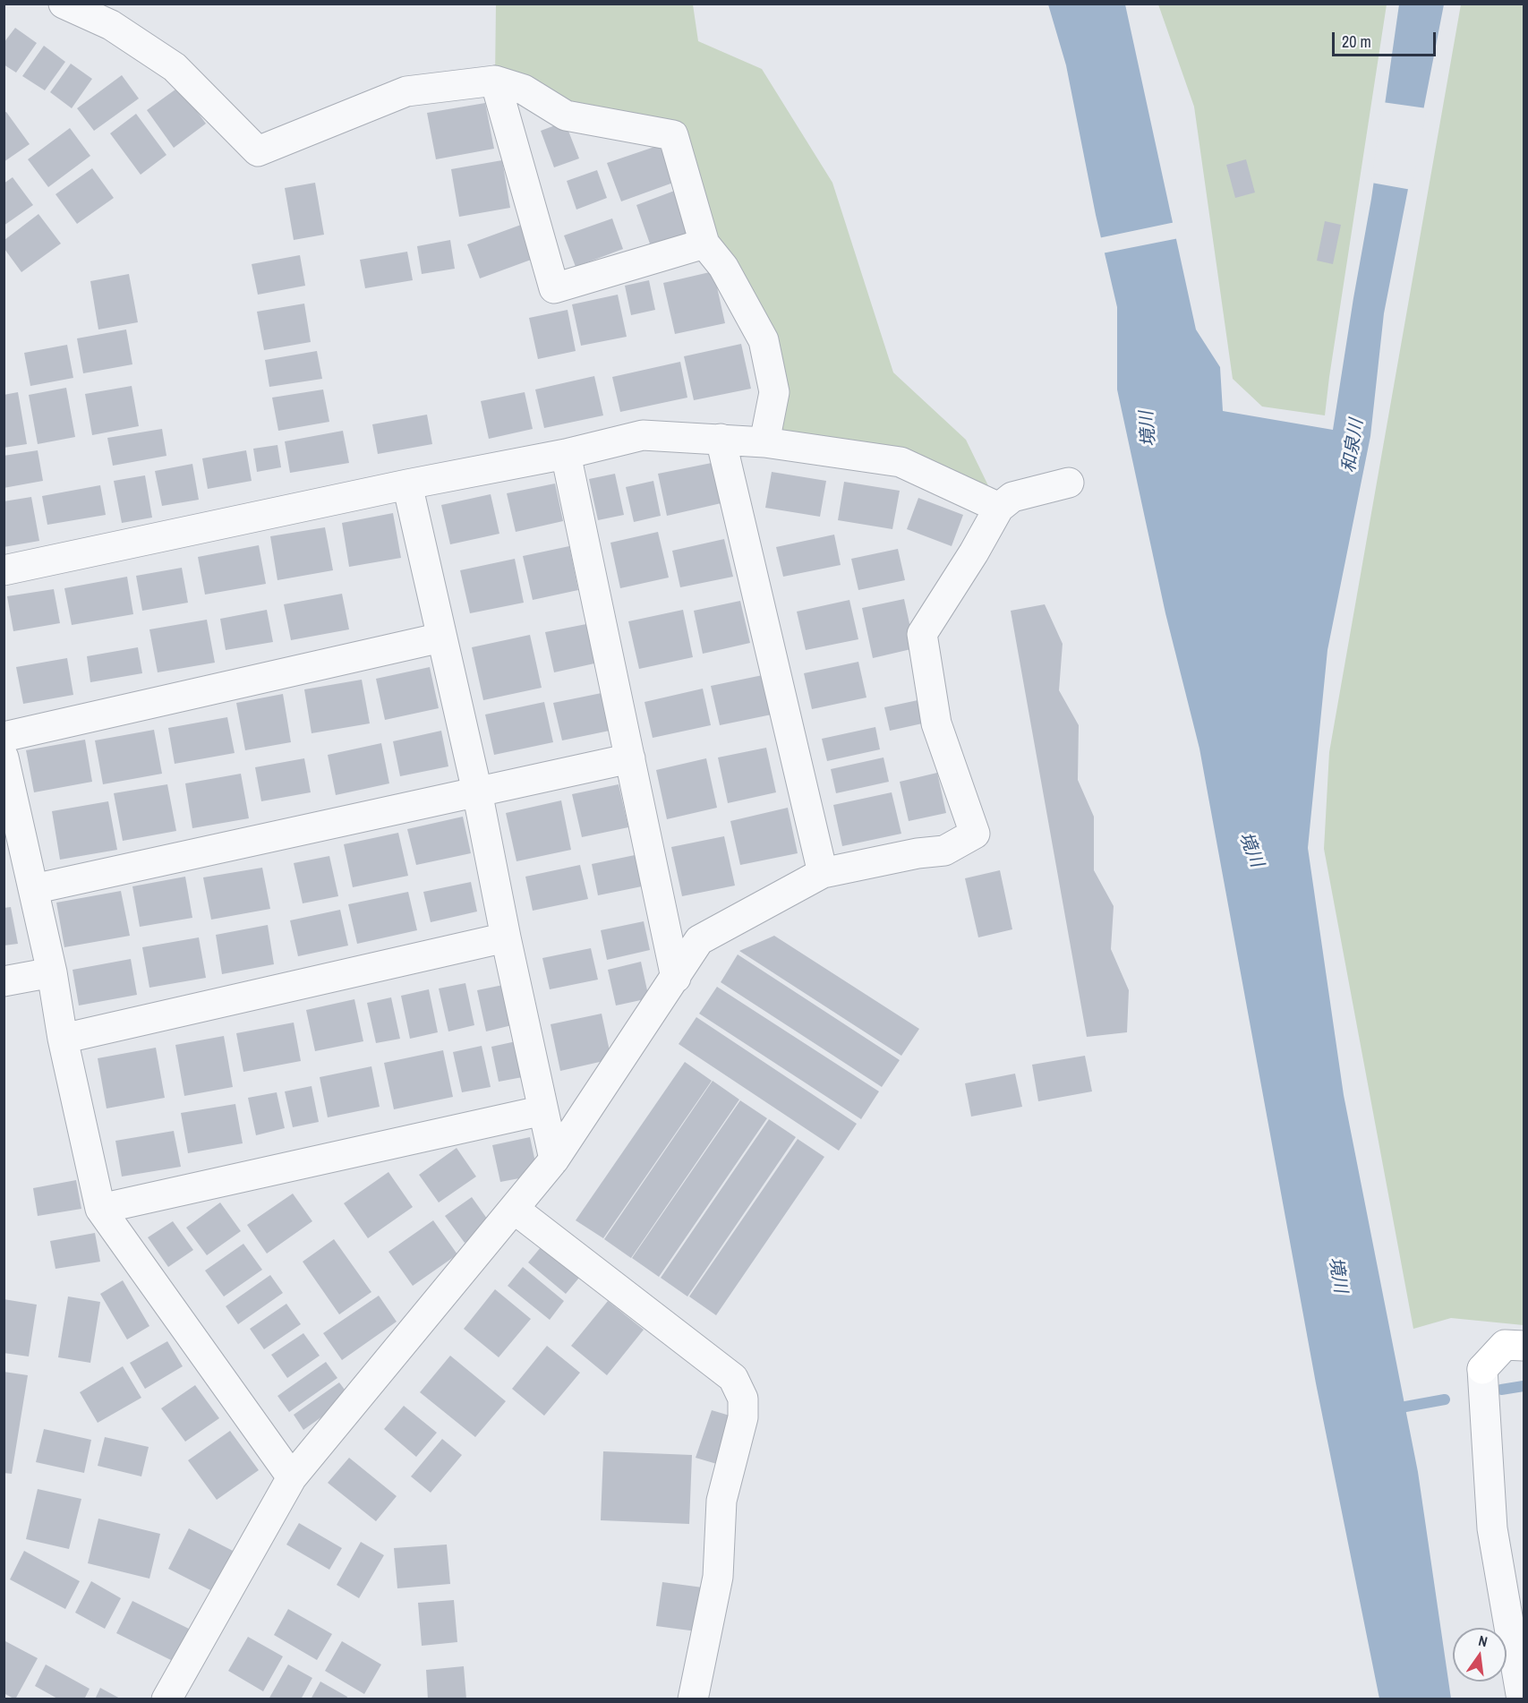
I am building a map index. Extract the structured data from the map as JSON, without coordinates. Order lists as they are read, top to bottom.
{
  "water": ["境川", "和泉川"],
  "scale_bar": "20 m",
  "north": "top"
}
